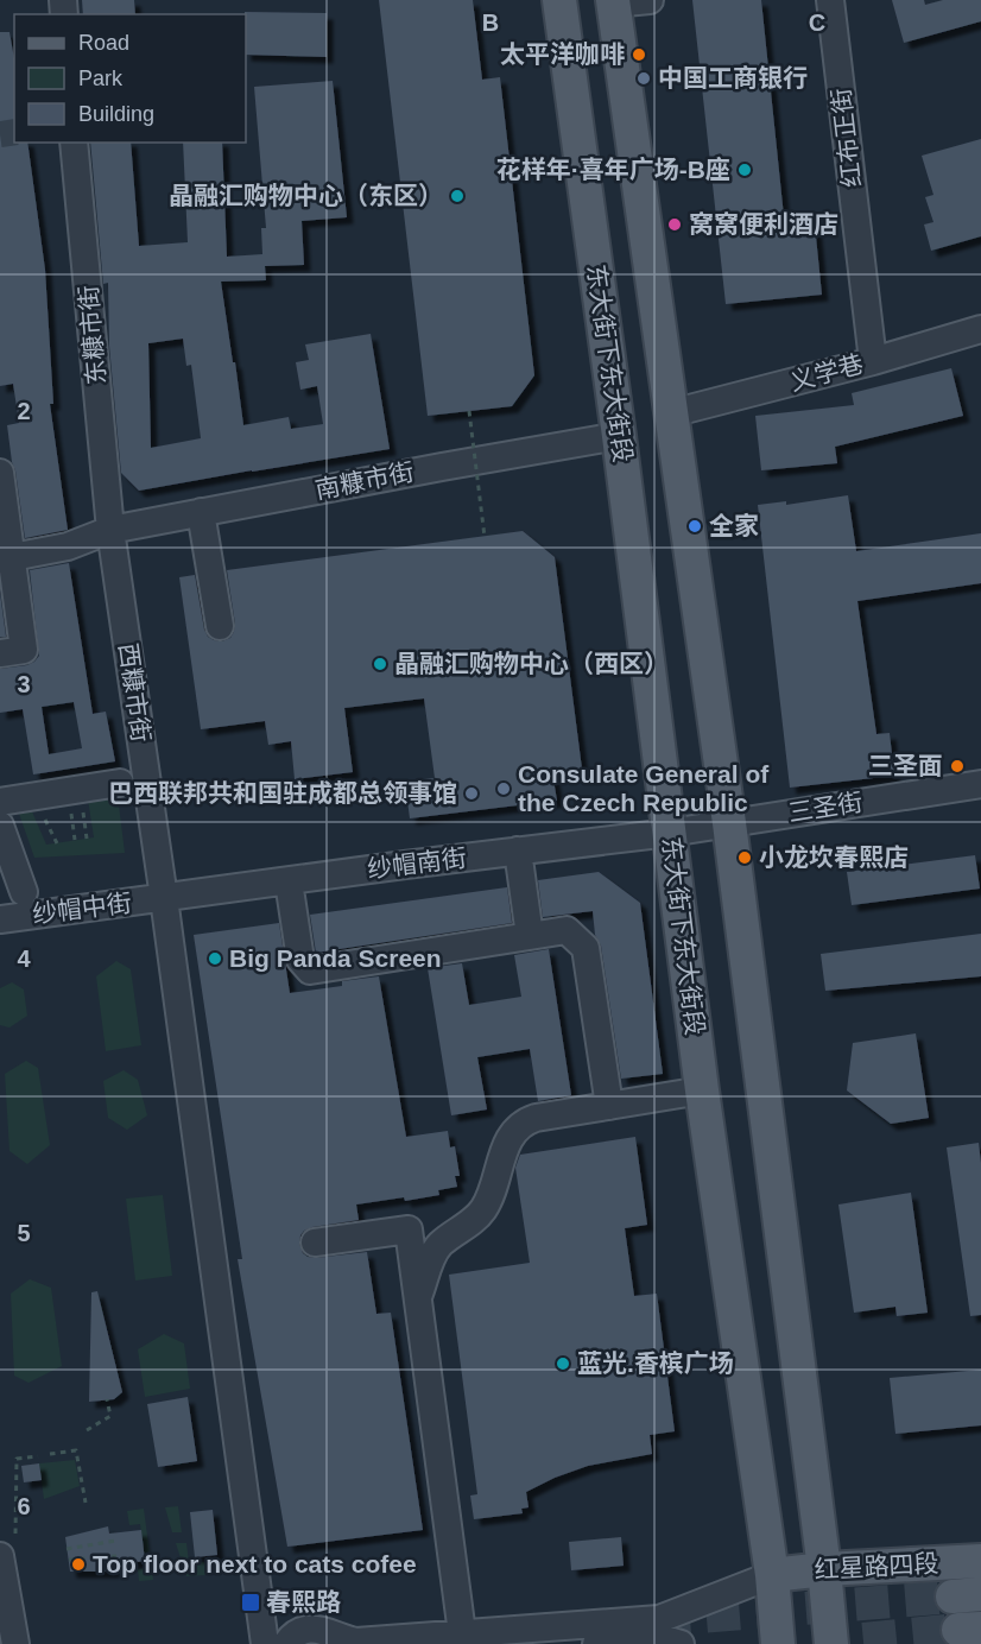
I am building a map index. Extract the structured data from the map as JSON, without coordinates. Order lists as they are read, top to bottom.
{
  "streets": {
    "main road": ["东大街下东大街段", "红星路四段"],
    "street": [
      "红布正街",
      "东糠市街",
      "义学巷",
      "南糠市街",
      "西糠市街",
      "三圣街",
      "纱帽南街",
      "纱帽中街"
    ]
  },
  "crossings": [
    ["红布正街", "义学巷"],
    ["东糠市街", "南糠市街"],
    ["东糠市街", "西糠市街"],
    ["东大街下东大街段", "南糠市街"],
    ["东大街下东大街段", "三圣街"],
    ["东大街下东大街段", "纱帽南街"],
    ["东大街下东大街段", "红星路四段"],
    ["南糠市街", "西糠市街"],
    ["西糠市街", "纱帽南街"],
    ["西糠市街", "纱帽中街"],
    ["三圣街", "纱帽南街"],
    ["纱帽南街", "纱帽中街"]
  ],
  "places": {
    "other": [
      "太平洋咖啡",
      "中国工商银行",
      "花样年·喜年广场-B座",
      "晶融汇购物中心（东区）",
      "窝窝便利酒店",
      "全家",
      "晶融汇购物中心（西区）",
      "三圣面",
      "Consulate General of the Czech Republic",
      "巴西联邦共和国驻成都总领事馆",
      "小龙坎春熙店",
      "Big Panda Screen",
      "蓝光.香槟广场",
      "Top floor next to cats cofee"
    ],
    "transit": ["春熙路"]
  },
  "legend": ["Road", "Park", "Building"],
  "grid": {
    "columns": ["B", "C"],
    "rows": [
      "2",
      "3",
      "4",
      "5",
      "6"
    ]
  }
}
